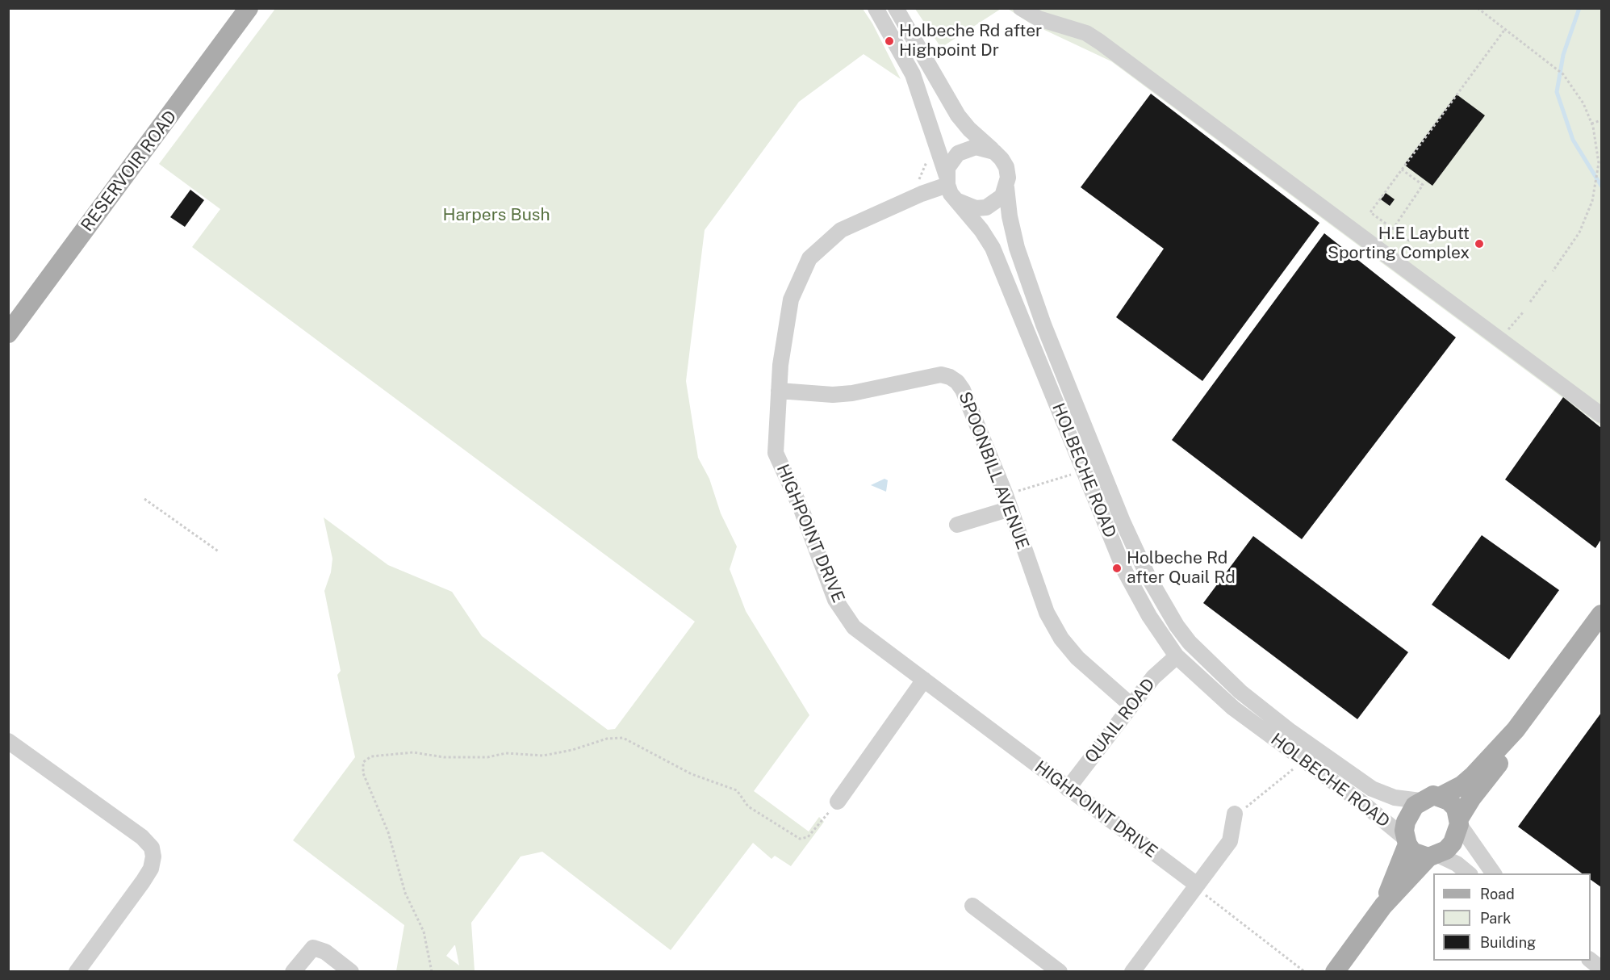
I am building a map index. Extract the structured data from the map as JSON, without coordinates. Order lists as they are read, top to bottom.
{
  "streets": {
    "main road": ["RESERVOIR ROAD"],
    "street": [
      "SPOONBILL AVENUE",
      "HOLBECHE ROAD",
      "HIGHPOINT DRIVE",
      "QUAIL ROAD"
    ]
  },
  "crossings": [
    ["SPOONBILL AVENUE", "HIGHPOINT DRIVE"],
    ["SPOONBILL AVENUE", "QUAIL ROAD"],
    ["HOLBECHE ROAD", "HIGHPOINT DRIVE"],
    ["HOLBECHE ROAD", "QUAIL ROAD"],
    ["HIGHPOINT DRIVE", "QUAIL ROAD"]
  ],
  "parks": ["Harpers Bush"],
  "places": ["Holbeche Rd after Highpoint Dr", "H.E Laybutt Sporting Complex", "Holbeche Rd after Quail Rd"],
  "legend": ["Road", "Park", "Building"]
}
